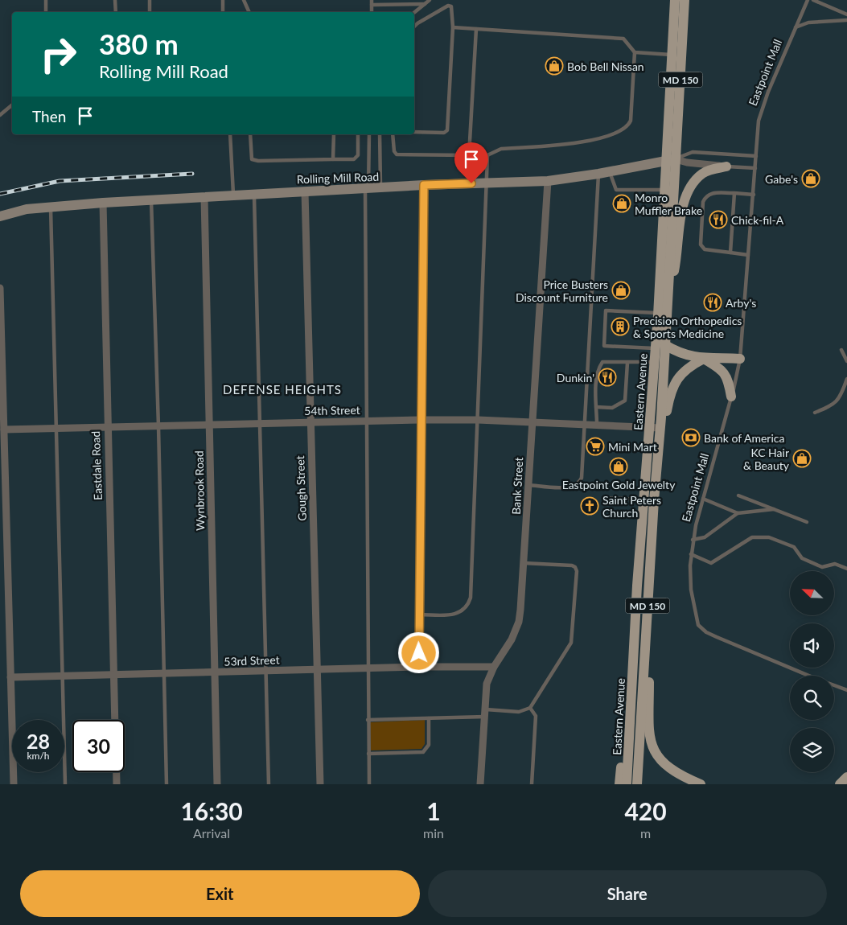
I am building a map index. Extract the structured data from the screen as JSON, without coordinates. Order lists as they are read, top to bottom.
{
  "streets": {
    "main road": ["MD 150", "Eastern Avenue"],
    "street": [
      "Rolling Mill Road",
      "54th Street",
      "Eastdale Road",
      "Bank Street",
      "Gough Street",
      "Wynbrook Road",
      "53rd Street"
    ],
    "lane": ["Eastpoint Mall"]
  },
  "crossings": [
    ["Rolling Mill Road", "Eastern Avenue"],
    ["Rolling Mill Road", "Eastdale Road"],
    ["Rolling Mill Road", "Bank Street"],
    ["Rolling Mill Road", "Gough Street"],
    ["Rolling Mill Road", "Wynbrook Road"],
    ["Eastern Avenue", "54th Street"],
    ["54th Street", "Eastdale Road"],
    ["54th Street", "Bank Street"],
    ["54th Street", "Gough Street"],
    ["54th Street", "Wynbrook Road"],
    ["Eastdale Road", "53rd Street"],
    ["Bank Street", "53rd Street"],
    ["Gough Street", "53rd Street"],
    ["Wynbrook Road", "53rd Street"]
  ],
  "districts": ["DEFENSE HEIGHTS"],
  "places": {
    "shop": [
      "Bob Bell Nissan",
      "Gabe's",
      "Monro Muffler Brake",
      "Price Busters Discount Furniture",
      "KC Hair & Beauty",
      "Eastpoint Gold Jewelty"
    ],
    "restaurant": ["Chick-fil-A", "Arby's", "Dunkin'"],
    "building": ["Precision Orthopedics & Sports Medicine"],
    "bank": ["Bank of America"],
    "supermarket": ["Mini Mart"],
    "church": ["Saint Peters Church"]
  },
  "north": "top left",
  "page": {
    "turn": ["380 m", "Rolling Mill Road"],
    "then": "Then",
    "speed": "28 km/h",
    "limit": "30",
    "eta": [
      "16:30",
      "Arrival",
      "1",
      "min",
      "420",
      "m"
    ],
    "buttons": ["Exit", "Share"]
  }
}
